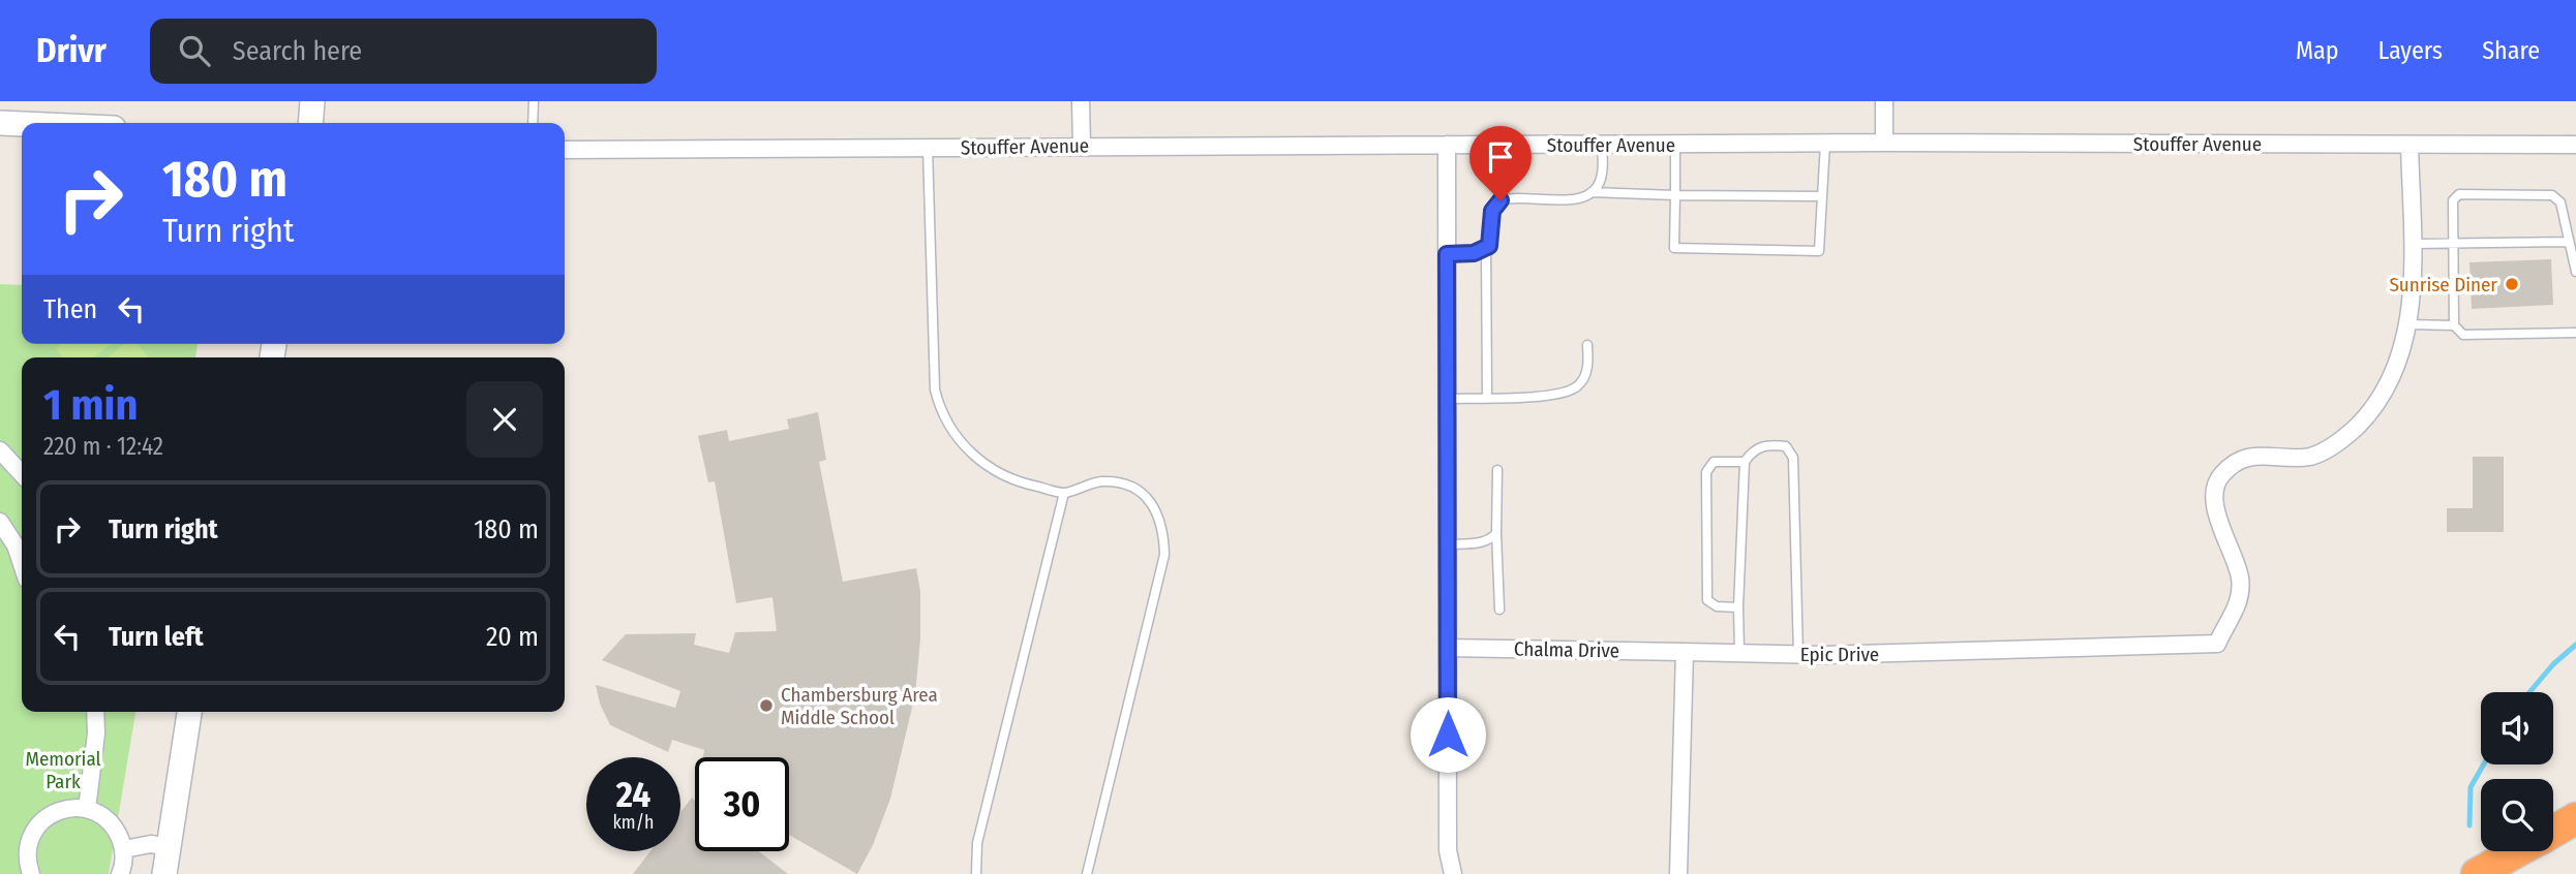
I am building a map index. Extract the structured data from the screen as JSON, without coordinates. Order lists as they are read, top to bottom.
{
  "streets": {
    "street": ["Stouffer Avenue", "Chalma Drive", "Epic Drive"]
  },
  "crossings": [
    ["Chalma Drive", "Epic Drive"]
  ],
  "parks": ["Memorial Park"],
  "places": ["Sunrise Diner", "Chambersburg Area Middle School"],
  "page": {
    "header": "Drivr",
    "search": "Search here",
    "nav": ["Map", "Layers", "Share"],
    "turn": ["180 m", "Turn right"],
    "then": "Then",
    "heading": ["1 min", "220 m · 12:42"],
    "list": [
      {
        "name": "Turn right",
        "value": "180 m"
      },
      {
        "name": "Turn left",
        "value": "20 m"
      }
    ],
    "speed": "24 km/h",
    "limit": "30"
  }
}
